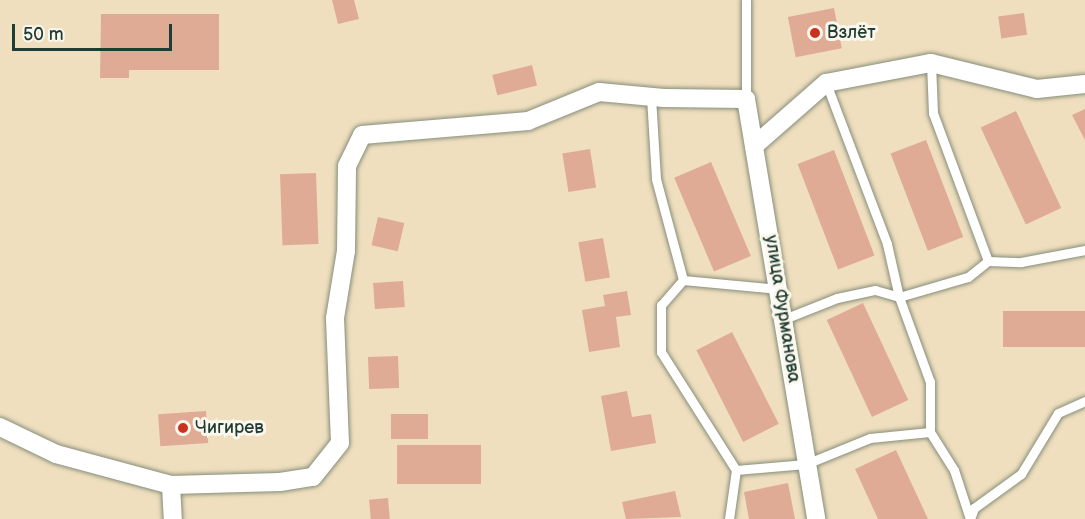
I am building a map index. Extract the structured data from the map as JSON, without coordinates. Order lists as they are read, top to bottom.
{
  "streets": {
    "street": ["улица Фурманова"]
  },
  "places": ["Взлёт", "Чигирев"],
  "scale_bar": "50 m"
}
